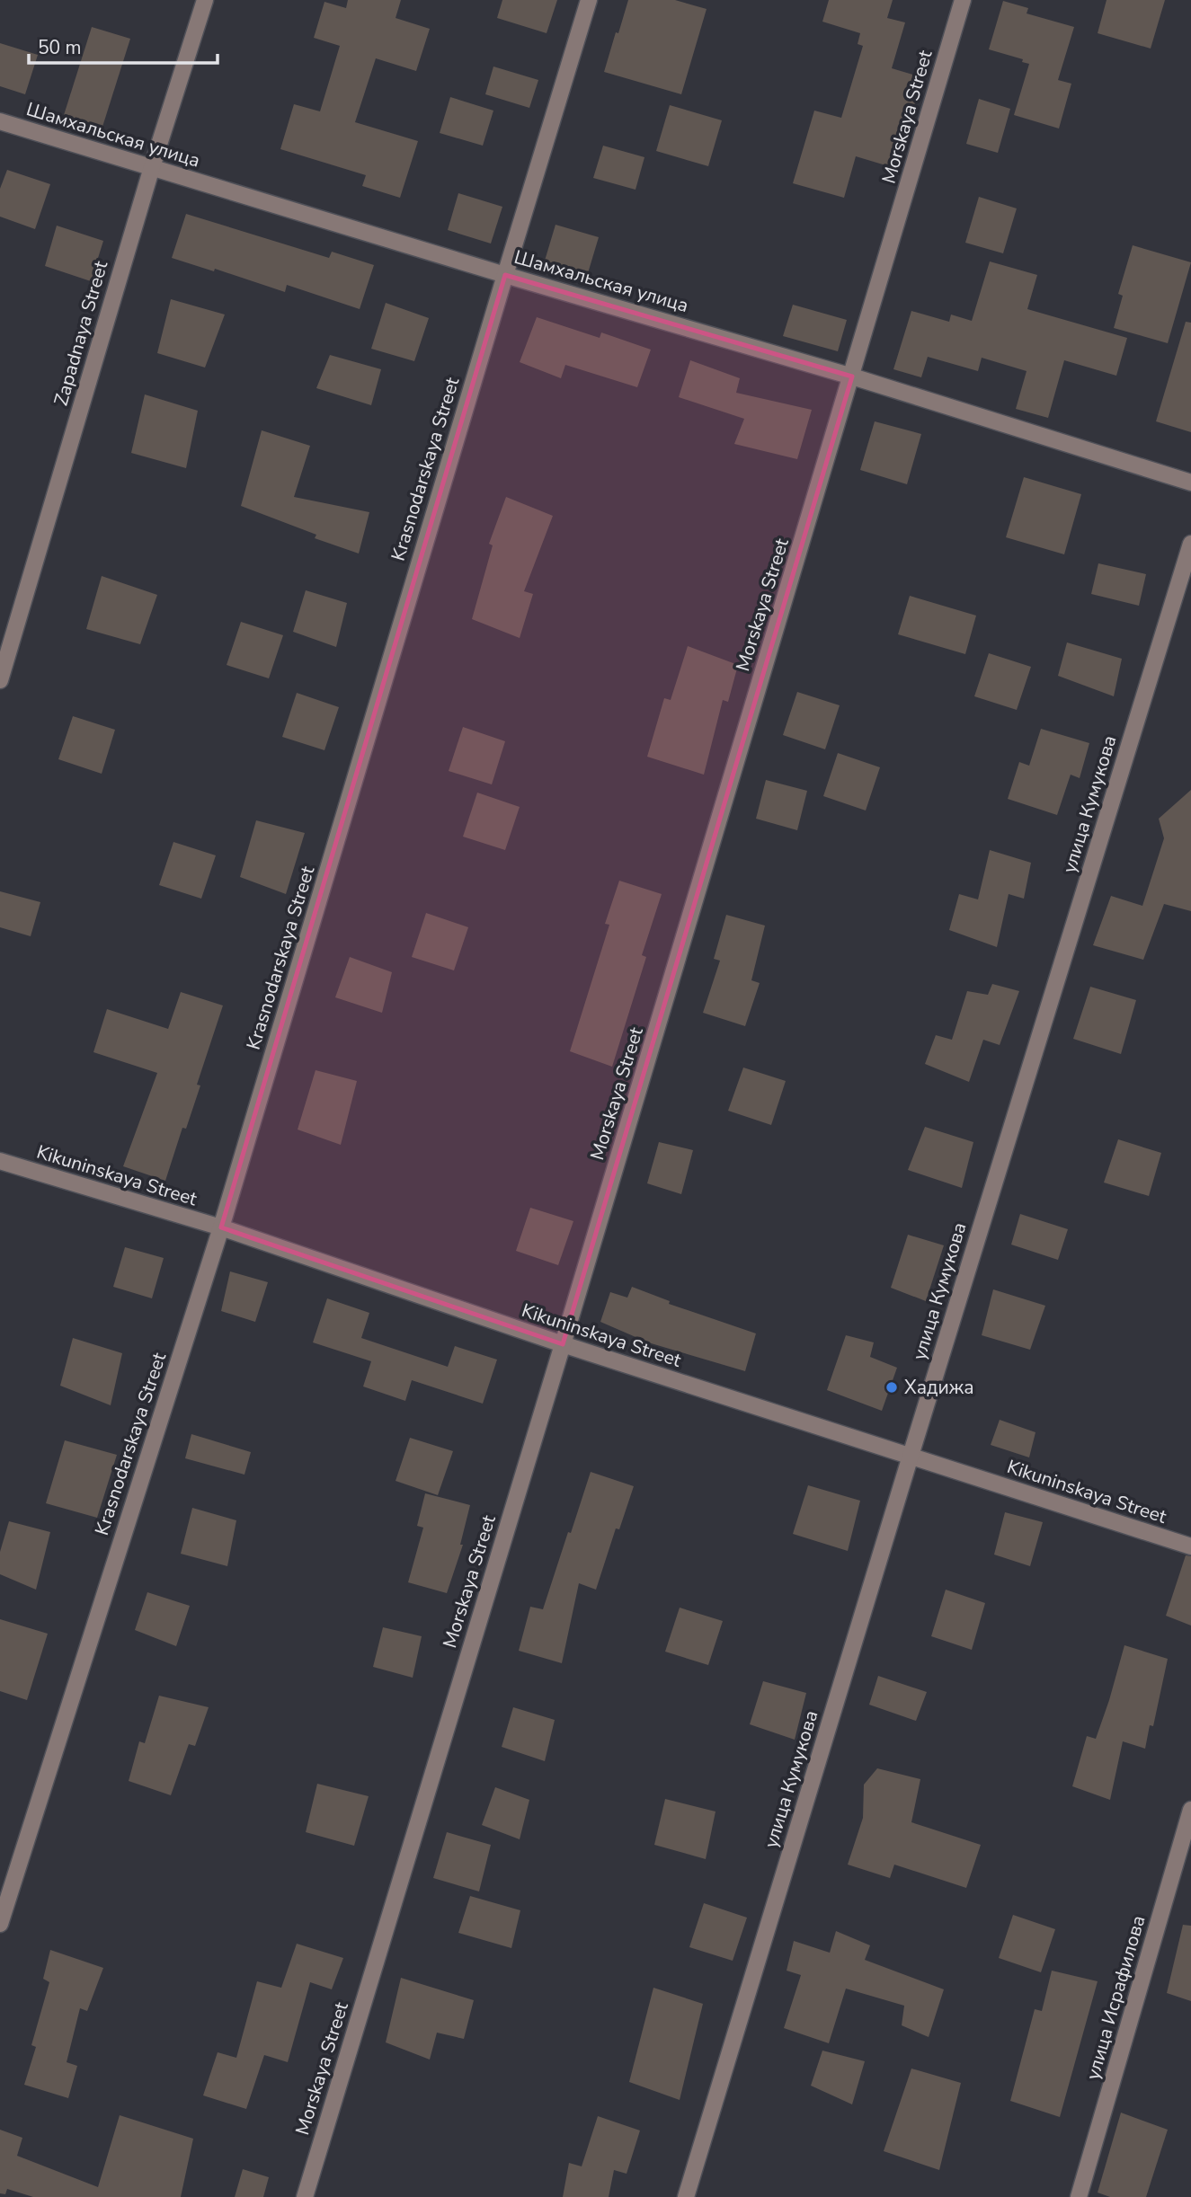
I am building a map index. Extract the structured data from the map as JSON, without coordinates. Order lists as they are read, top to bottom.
{
  "streets": {
    "street": [
      "Morskaya Street",
      "Шамхальская улица",
      "Zapadnaya Street",
      "Krasnodarskaya Street",
      "улица Кумукова",
      "Kikuninskaya Street",
      "улица Исрафилова"
    ]
  },
  "crossings": [
    ["Morskaya Street", "Шамхальская улица"],
    ["Morskaya Street", "Kikuninskaya Street"],
    ["Шамхальская улица", "Zapadnaya Street"],
    ["Шамхальская улица", "Krasnodarskaya Street"],
    ["Krasnodarskaya Street", "Kikuninskaya Street"],
    ["улица Кумукова", "Kikuninskaya Street"]
  ],
  "places": ["Хадижа"],
  "scale_bar": "50 m"
}
